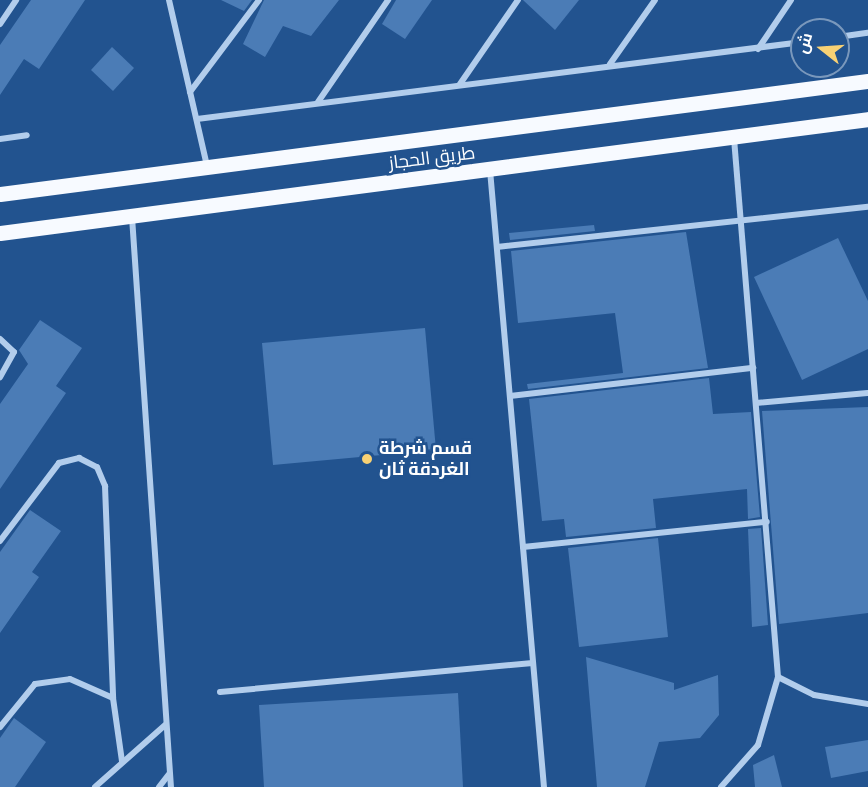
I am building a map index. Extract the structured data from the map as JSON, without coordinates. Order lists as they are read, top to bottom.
{
  "streets": {
    "main road": ["طريق الحجاز"]
  },
  "places": ["قسم شرطة الغردقة ثان"],
  "north": "left"
}
